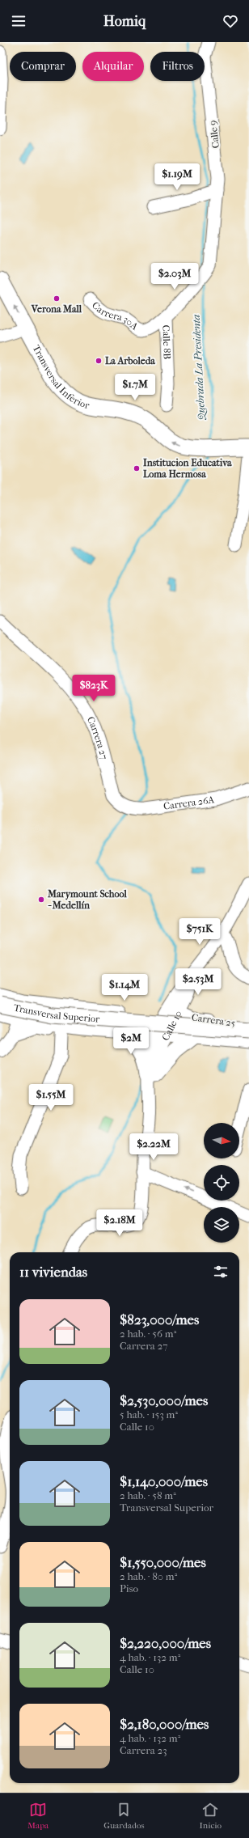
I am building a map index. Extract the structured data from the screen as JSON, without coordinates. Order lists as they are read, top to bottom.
{
  "streets": {
    "main road": ["Transversal Inferior", "Transversal Superior"],
    "street": [
      "Calle 9",
      "Carrera 30A",
      "Calle 8B",
      "Carrera 27",
      "Carrera 26A",
      "Carrera 25",
      "Calle 10"
    ]
  },
  "crossings": [
    ["Calle 9", "Carrera 30A"],
    ["Carrera 30A", "Calle 8B"],
    ["Carrera 27", "Carrera 26A"],
    ["Carrera 25", "Calle 10"]
  ],
  "one_way": ["Transversal Inferior"],
  "water": ["Quebrada La Presidenta"],
  "places": [
    "Verona Mall",
    "La Arboleda",
    "Institucion Educativa Loma Hermosa",
    "Marymount School - Medellín"
  ],
  "north": "right",
  "page": {
    "header": "Homiq",
    "chip": ["Comprar", "Alquilar", "Filtros"],
    "price": [
      "$1.19M",
      "$2.03M",
      "$1.7M",
      "$823K",
      "$751K",
      "$2.53M",
      "$1.14M",
      "$2M",
      "$1.55M",
      "$2.22M",
      "$2.18M"
    ],
    "heading": "11 viviendas",
    "list": [
      {
        "name": "$823,000/mes",
        "note": "2 hab. · 56 m² · Carrera 27"
      },
      {
        "name": "$2,530,000/mes",
        "note": "5 hab. · 153 m² · Calle 10"
      },
      {
        "name": "$1,140,000/mes",
        "note": "2 hab. · 58 m² · Transversal Superior"
      },
      {
        "name": "$1,550,000/mes",
        "note": "2 hab. · 80 m² · Piso"
      },
      {
        "name": "$2,220,000/mes",
        "note": "4 hab. · 132 m² · Calle 10"
      },
      {
        "name": "$2,180,000/mes",
        "note": "4 hab. · 132 m² · Carrera 23"
      }
    ],
    "tabs": ["Mapa", "Guardados", "Inicio"]
  }
}
